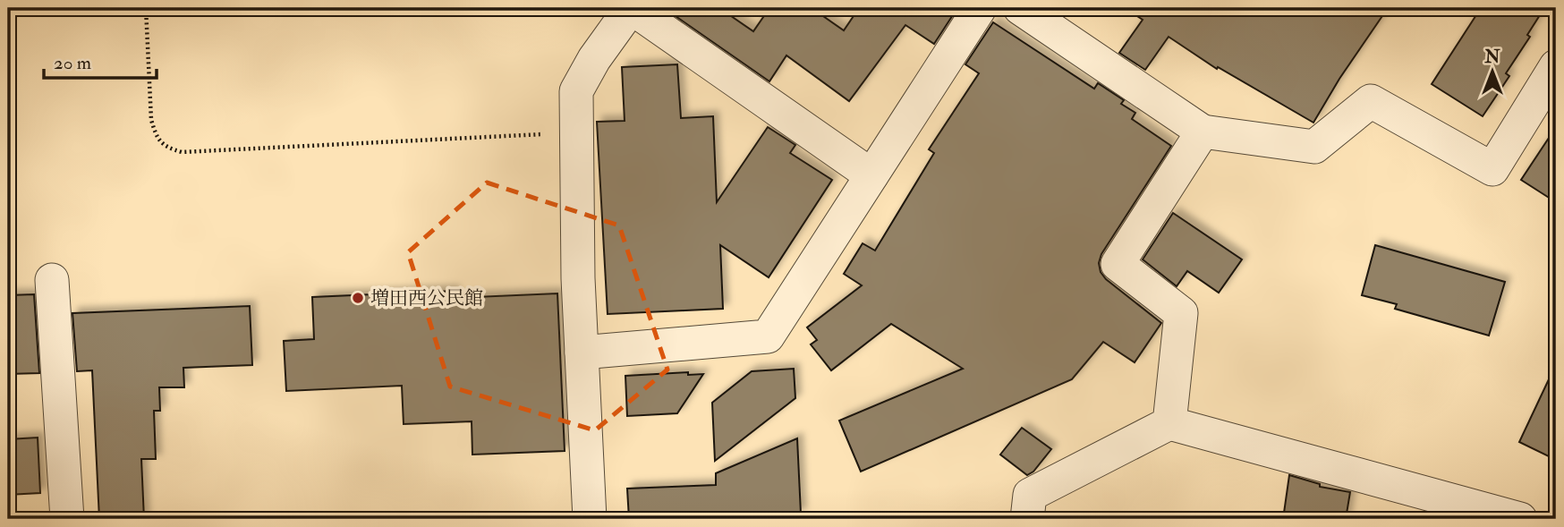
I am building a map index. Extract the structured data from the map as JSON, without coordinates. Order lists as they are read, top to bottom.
{
  "places": ["増田西公民館"],
  "scale_bar": "20 m",
  "north": "top"
}
